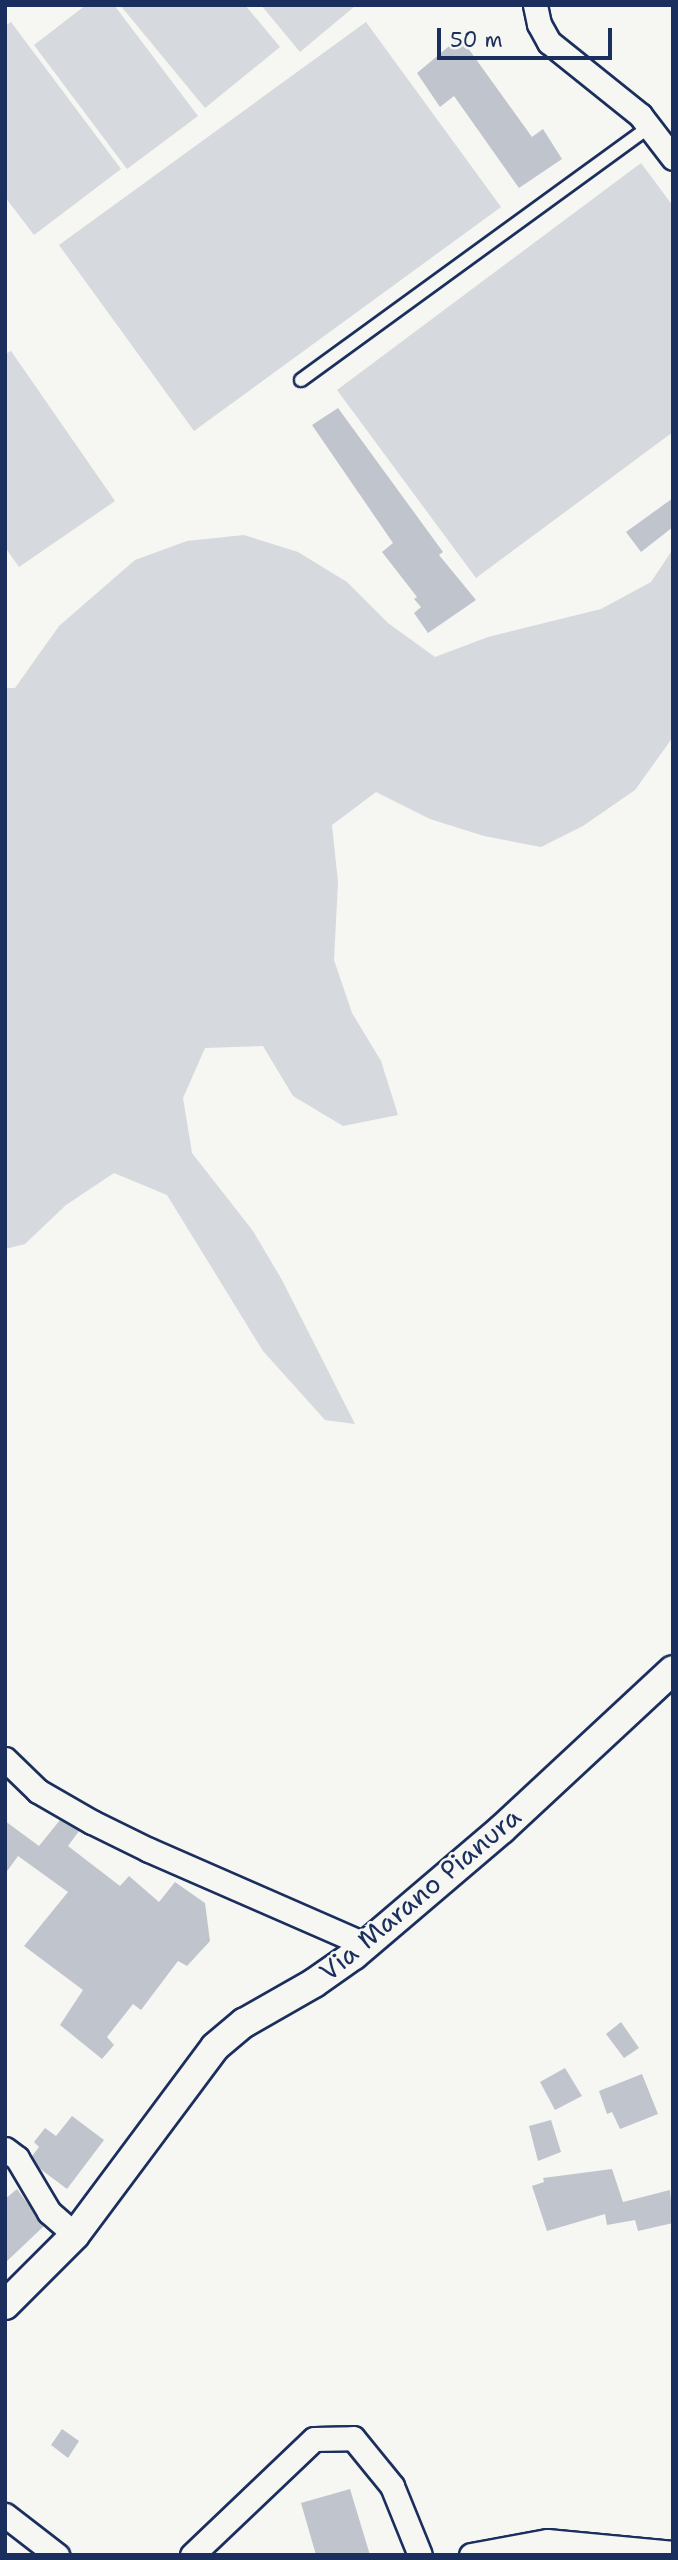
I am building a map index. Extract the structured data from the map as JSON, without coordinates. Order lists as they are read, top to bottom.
{
  "streets": {
    "street": ["Via Marano Pianura"]
  },
  "scale_bar": "50 m"
}
